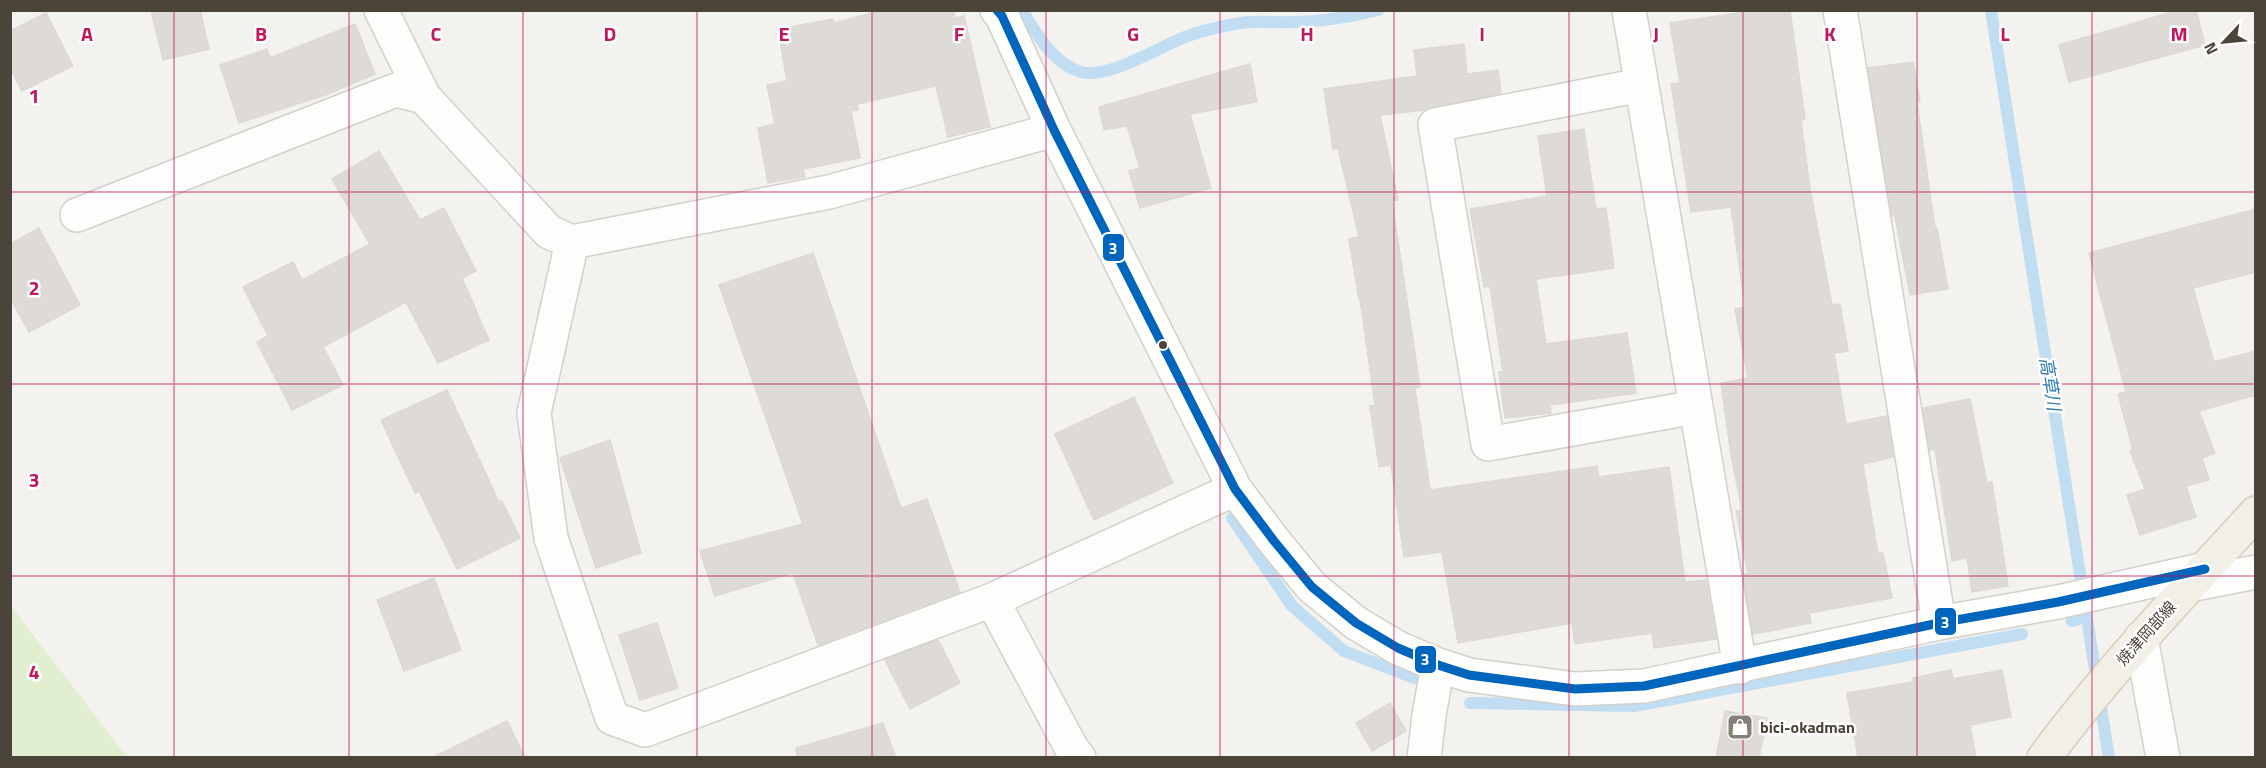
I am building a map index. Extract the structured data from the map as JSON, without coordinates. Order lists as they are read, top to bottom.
{
  "streets": {
    "main road": ["焼津岡部線"]
  },
  "water": ["高草川"],
  "places": {
    "shop": ["bici-okadman"]
  },
  "lines": ["transit line 3"],
  "north": "bottom left",
  "grid": {
    "columns": [
      "A",
      "B",
      "C",
      "D",
      "E",
      "F",
      "G",
      "H",
      "I",
      "J",
      "K",
      "L",
      "M"
    ],
    "rows": [
      "1",
      "2",
      "3",
      "4"
    ]
  }
}
